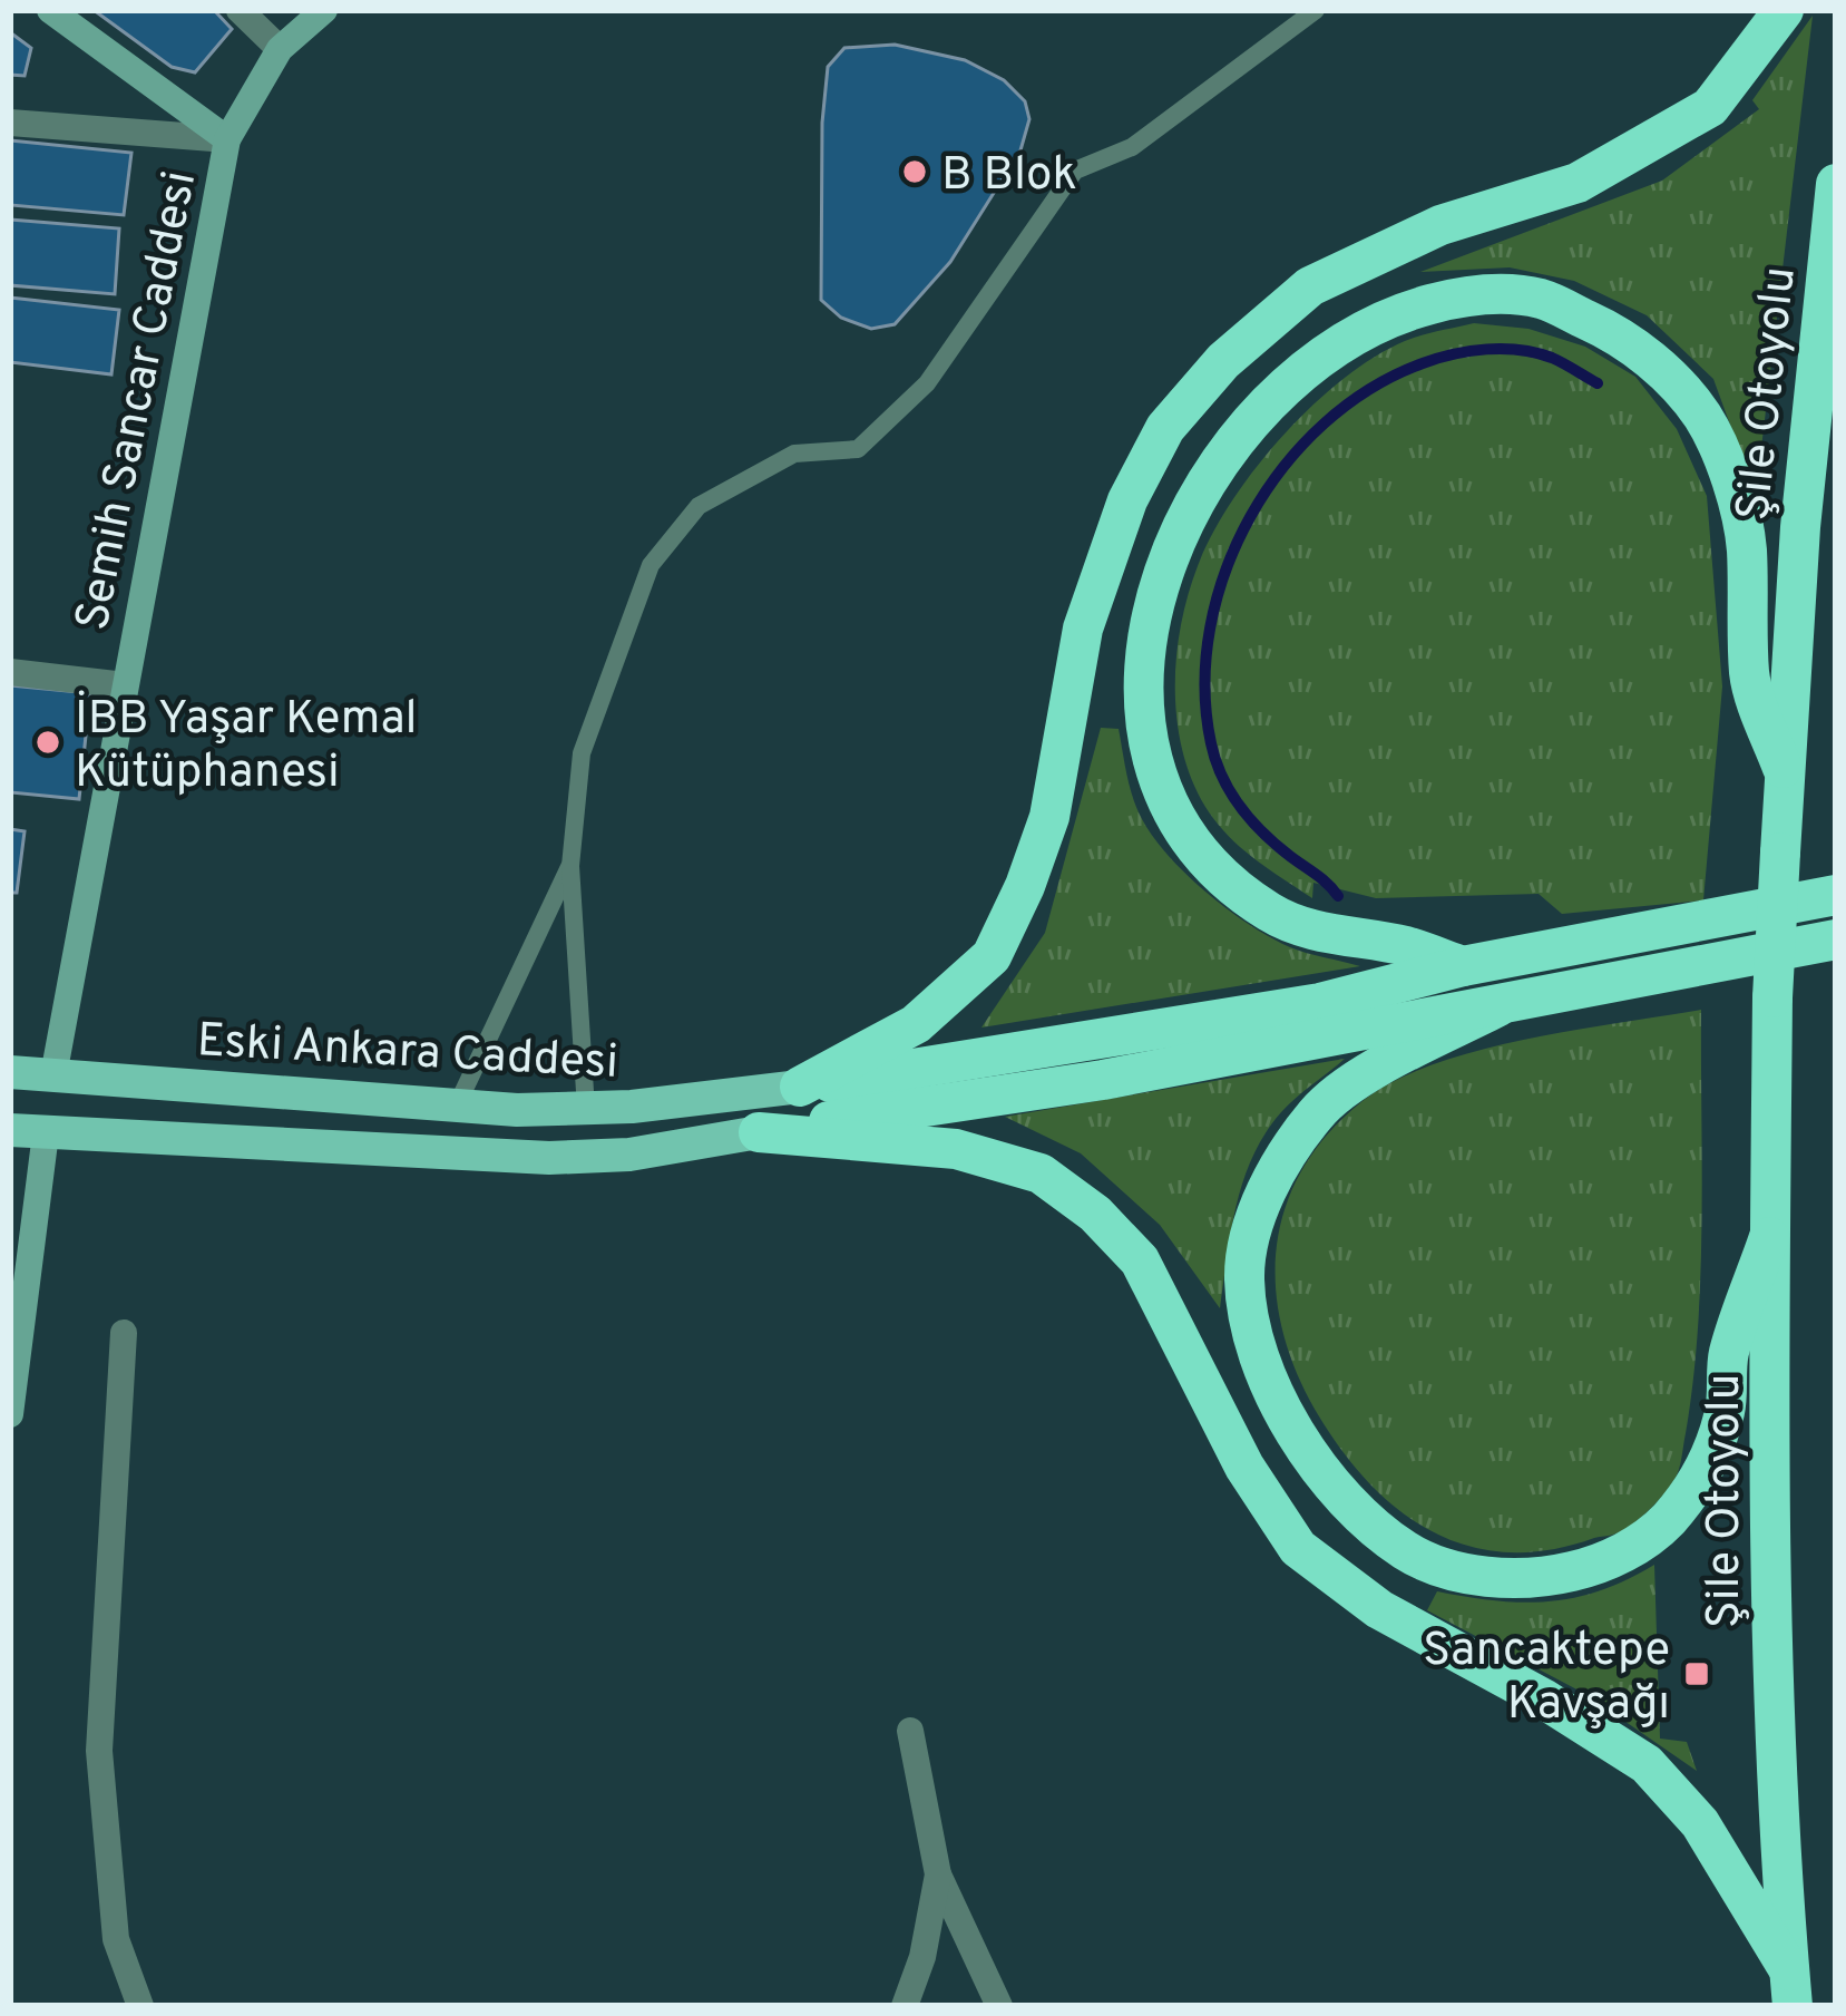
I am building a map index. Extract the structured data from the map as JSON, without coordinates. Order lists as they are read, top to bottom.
{
  "streets": {
    "highway": ["Şile Otoyolu"],
    "main road": ["Eski Ankara Caddesi"],
    "street": ["Semih Sancar Caddesi"]
  },
  "crossings": [
    ["Semih Sancar Caddesi", "Eski Ankara Caddesi"]
  ],
  "places": {
    "other": ["B Blok", "İBB Yaşar Kemal Kütüphanesi"],
    "transit": ["Sancaktepe Kavşağı"]
  }
}
